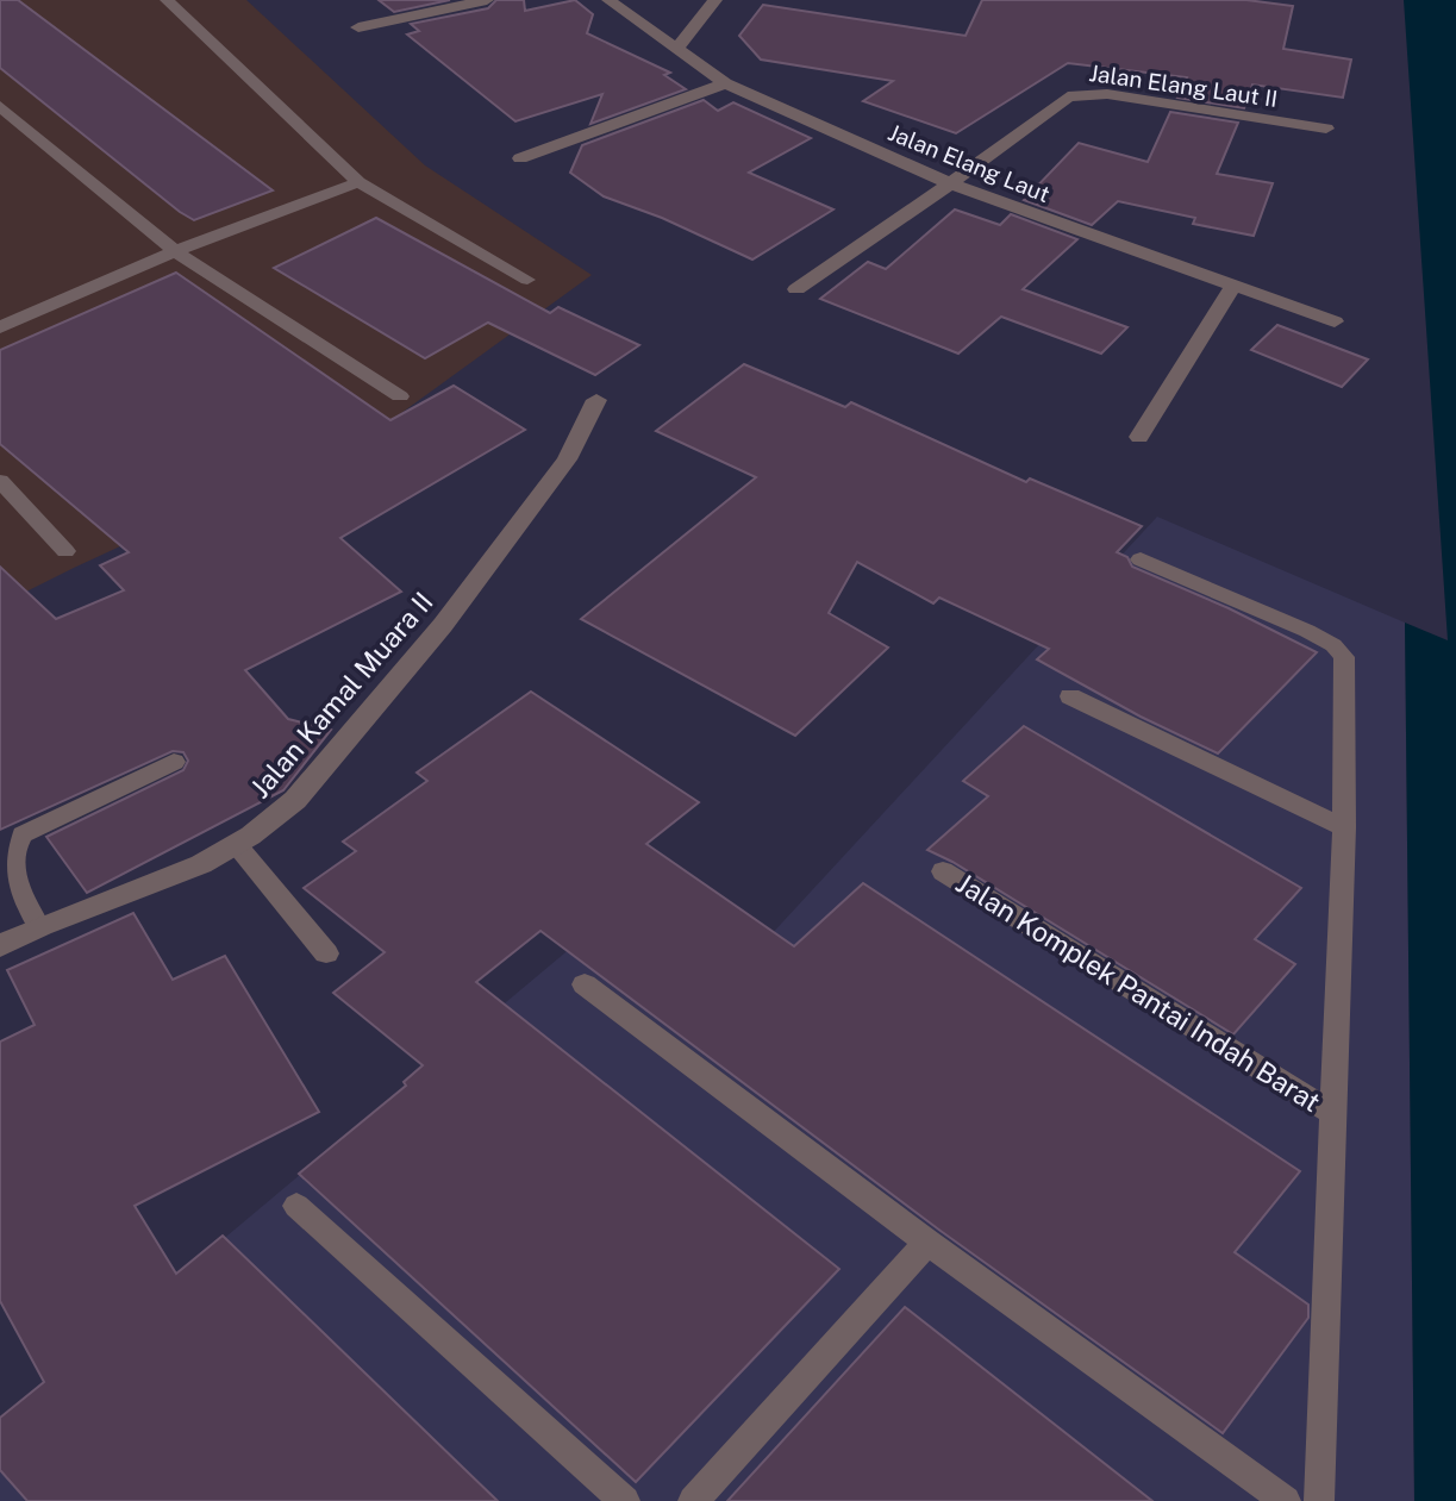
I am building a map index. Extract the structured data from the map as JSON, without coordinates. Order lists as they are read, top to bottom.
{
  "streets": {
    "street": ["Jalan Elang Laut II", "Jalan Elang Laut", "Jalan Kamal Muara II"],
    "lane": ["Jalan Komplek Pantai Indah Barat"]
  },
  "crossings": [
    ["Jalan Elang Laut II", "Jalan Elang Laut"]
  ]
}
